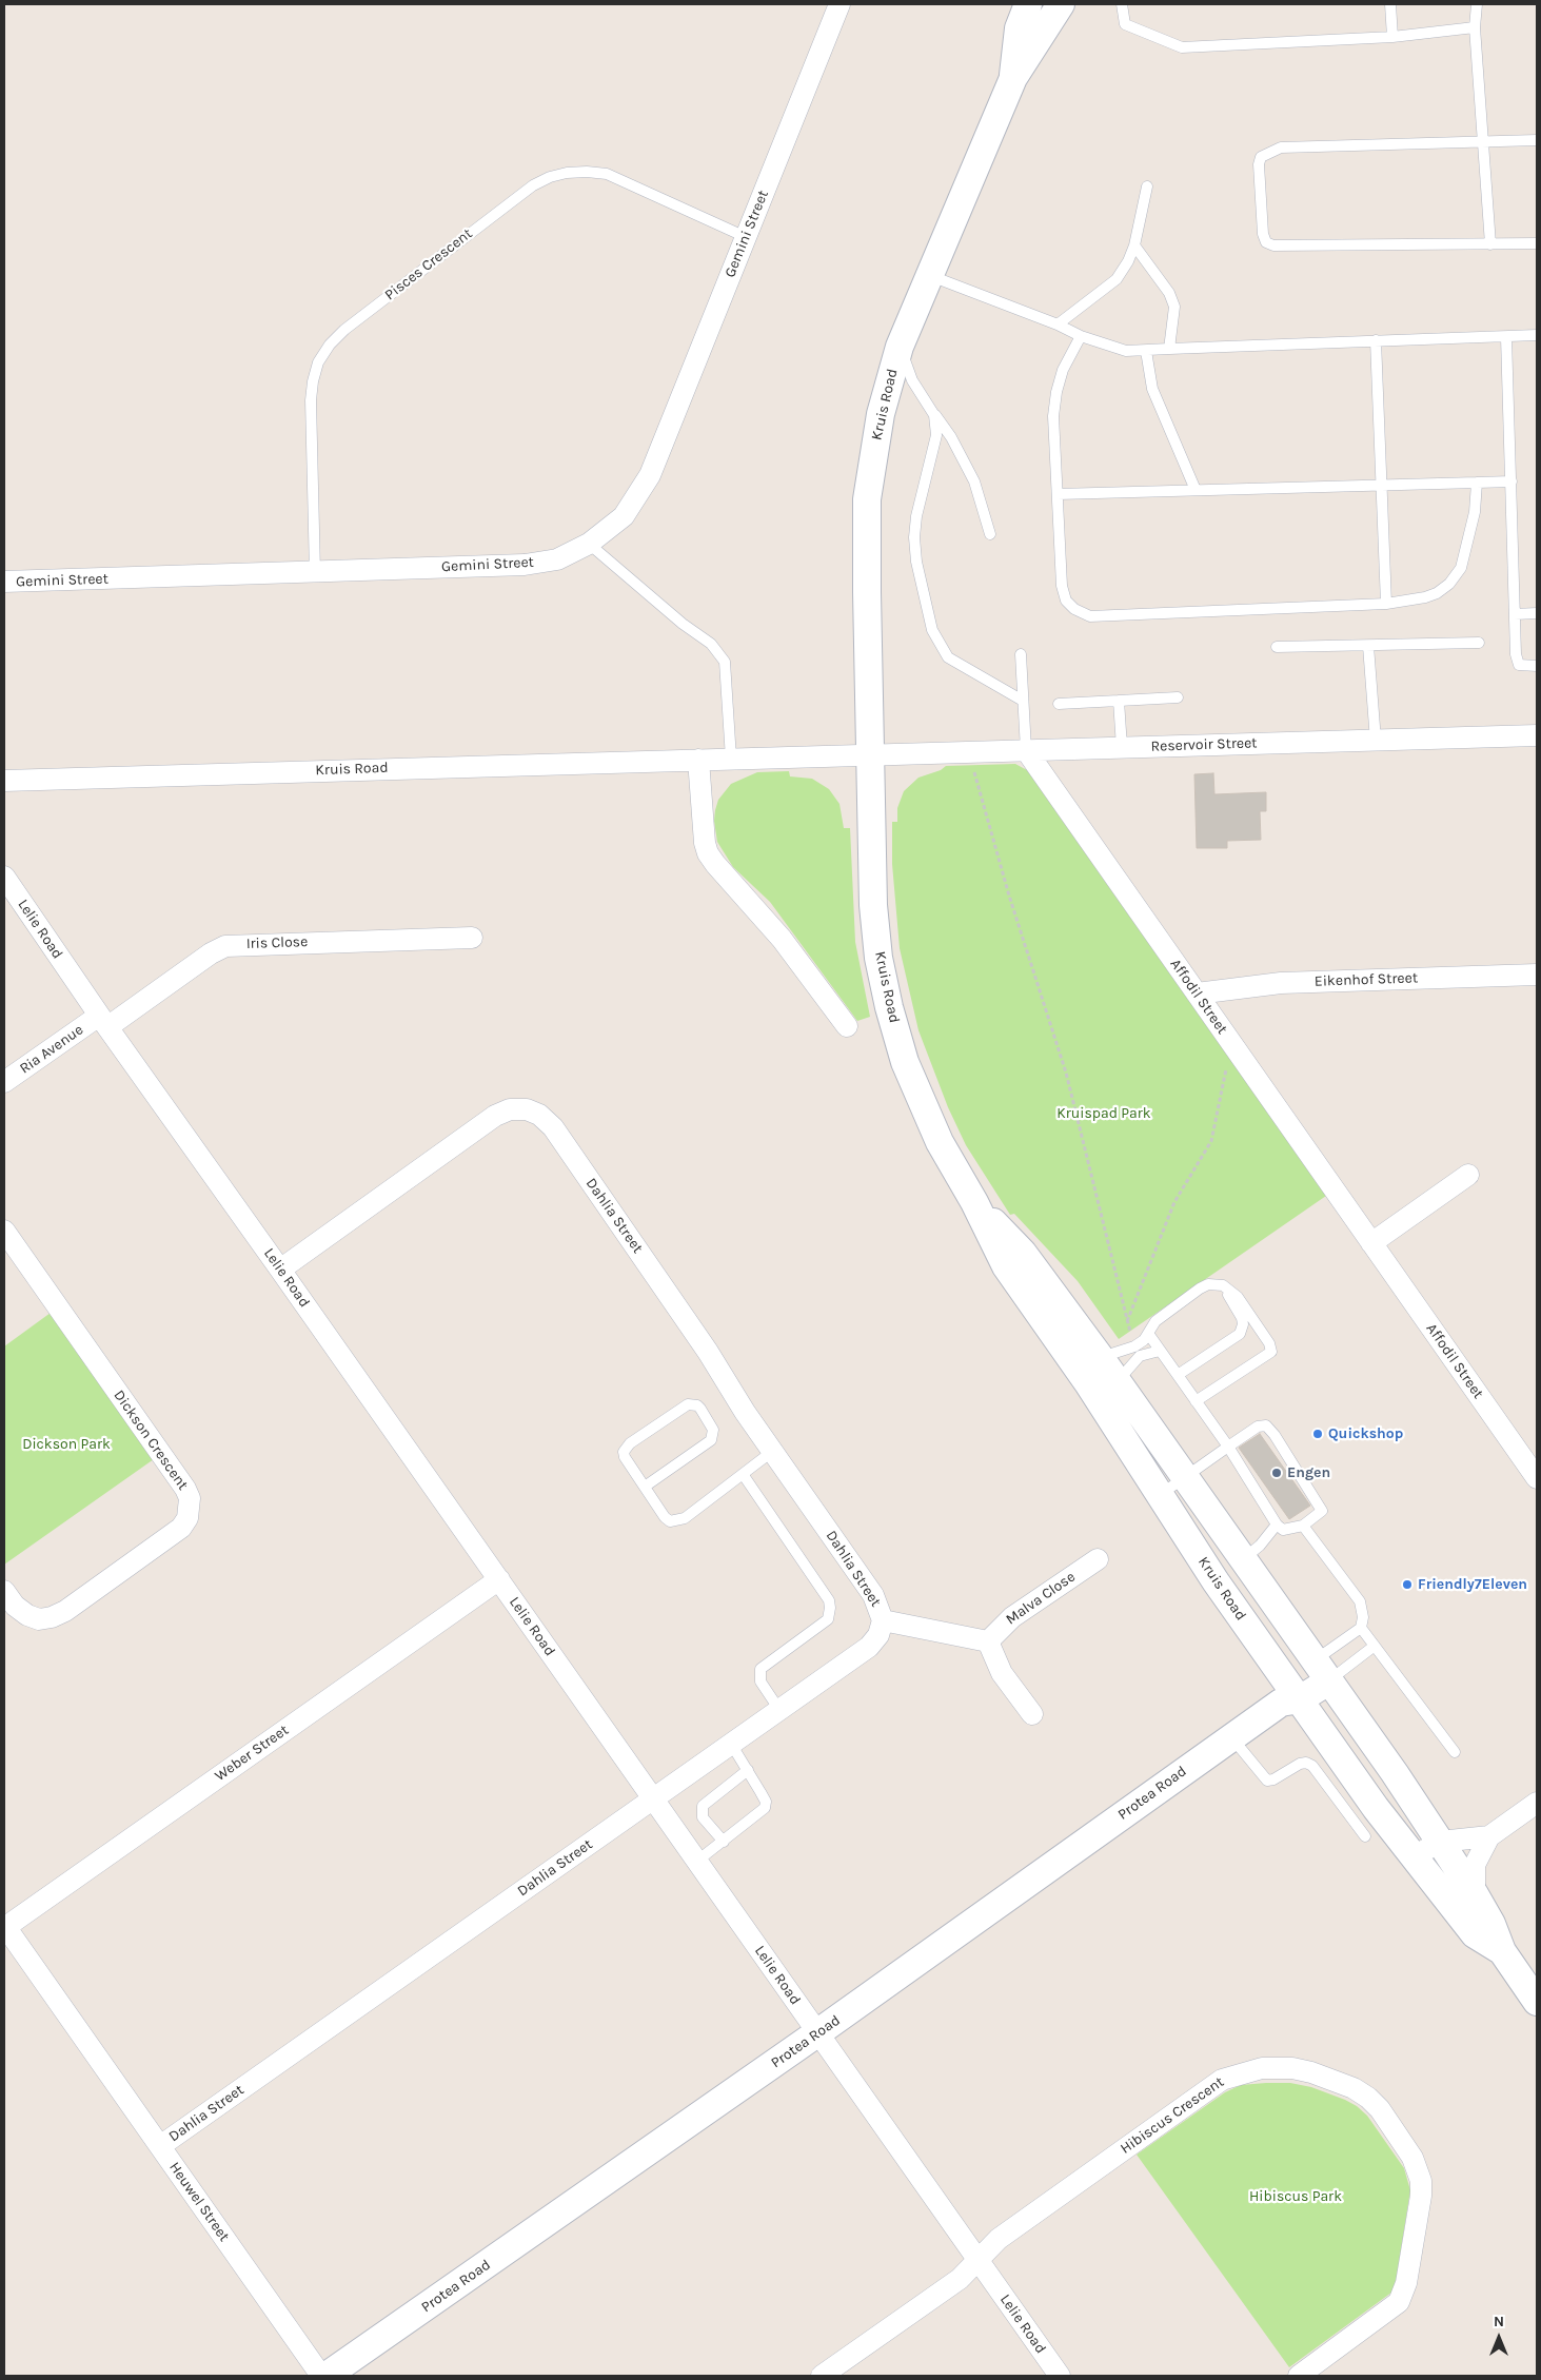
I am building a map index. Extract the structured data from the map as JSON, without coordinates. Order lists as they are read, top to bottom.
{
  "streets": {
    "street": [
      "Gemini Street",
      "Kruis Road",
      "Reservoir Street",
      "Lelie Road",
      "Iris Close",
      "Eikenhof Street",
      "Affodil Street",
      "Ria Avenue",
      "Dahlia Street",
      "Dickson Crescent",
      "Malva Close",
      "Weber Street",
      "Protea Road",
      "Hibiscus Crescent",
      "Heuwel Street"
    ],
    "lane": ["Pisces Crescent"]
  },
  "crossings": [
    ["Gemini Street", "Pisces Crescent"],
    ["Kruis Road", "Reservoir Street"],
    ["Kruis Road", "Protea Road"],
    ["Reservoir Street", "Affodil Street"],
    ["Lelie Road", "Iris Close"],
    ["Lelie Road", "Ria Avenue"],
    ["Lelie Road", "Dahlia Street"],
    ["Lelie Road", "Weber Street"],
    ["Lelie Road", "Protea Road"],
    ["Lelie Road", "Hibiscus Crescent"],
    ["Iris Close", "Ria Avenue"],
    ["Eikenhof Street", "Affodil Street"],
    ["Dahlia Street", "Heuwel Street"],
    ["Weber Street", "Heuwel Street"]
  ],
  "parks": ["Kruispad Park", "Dickson Park", "Hibiscus Park"],
  "places": ["Quickshop", "Engen", "Friendly7Eleven"],
  "north": "top"
}
